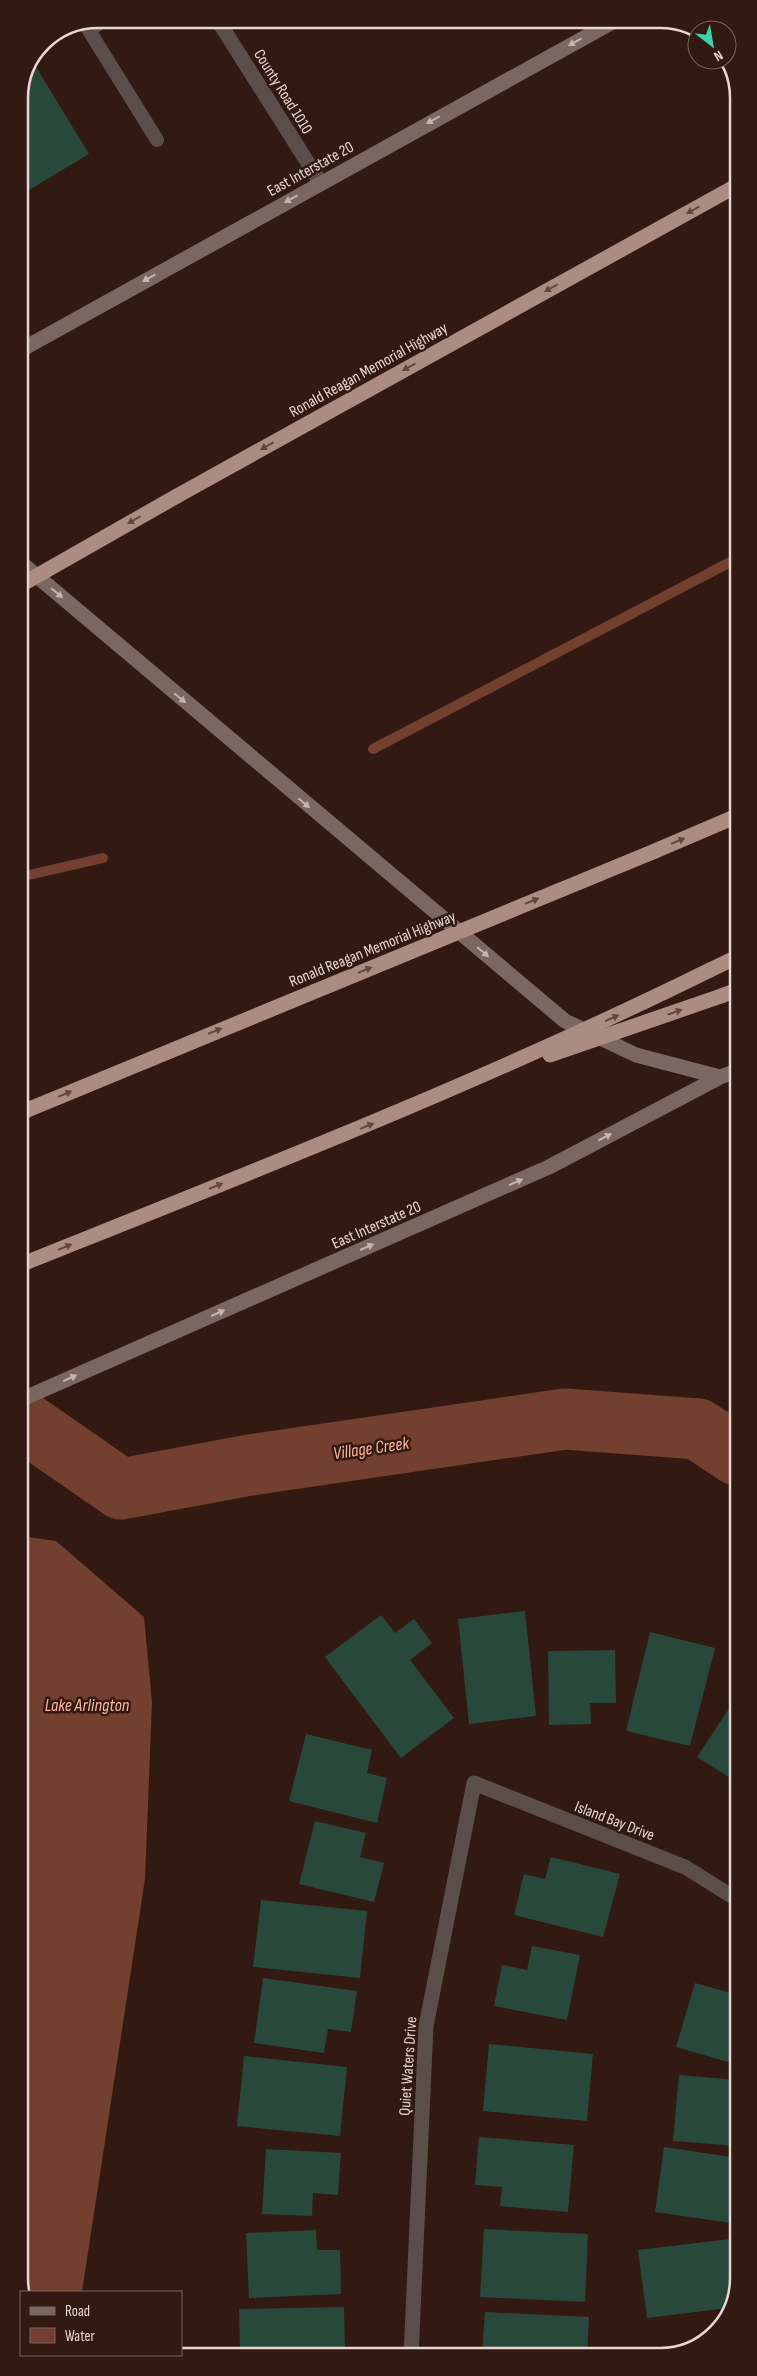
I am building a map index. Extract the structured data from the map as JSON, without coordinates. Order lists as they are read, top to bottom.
{
  "streets": {
    "highway": ["Ronald Reagan Memorial Highway"],
    "main road": ["East Interstate 20"],
    "street": ["County Road 1010", "Island Bay Drive", "Quiet Waters Drive"]
  },
  "crossings": [
    ["County Road 1010", "East Interstate 20"],
    ["Island Bay Drive", "Quiet Waters Drive"]
  ],
  "water": ["Village Creek", "Lake Arlington"],
  "legend": ["Road", "Water"],
  "north": "bottom right"
}
